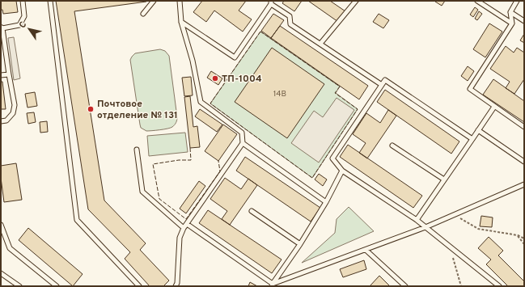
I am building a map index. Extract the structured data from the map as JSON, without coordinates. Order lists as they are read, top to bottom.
{
  "places": ["ТП-1004", "Почтовое отделение № 131"],
  "house_numbers": ["14В"],
  "north": "top left"
}
